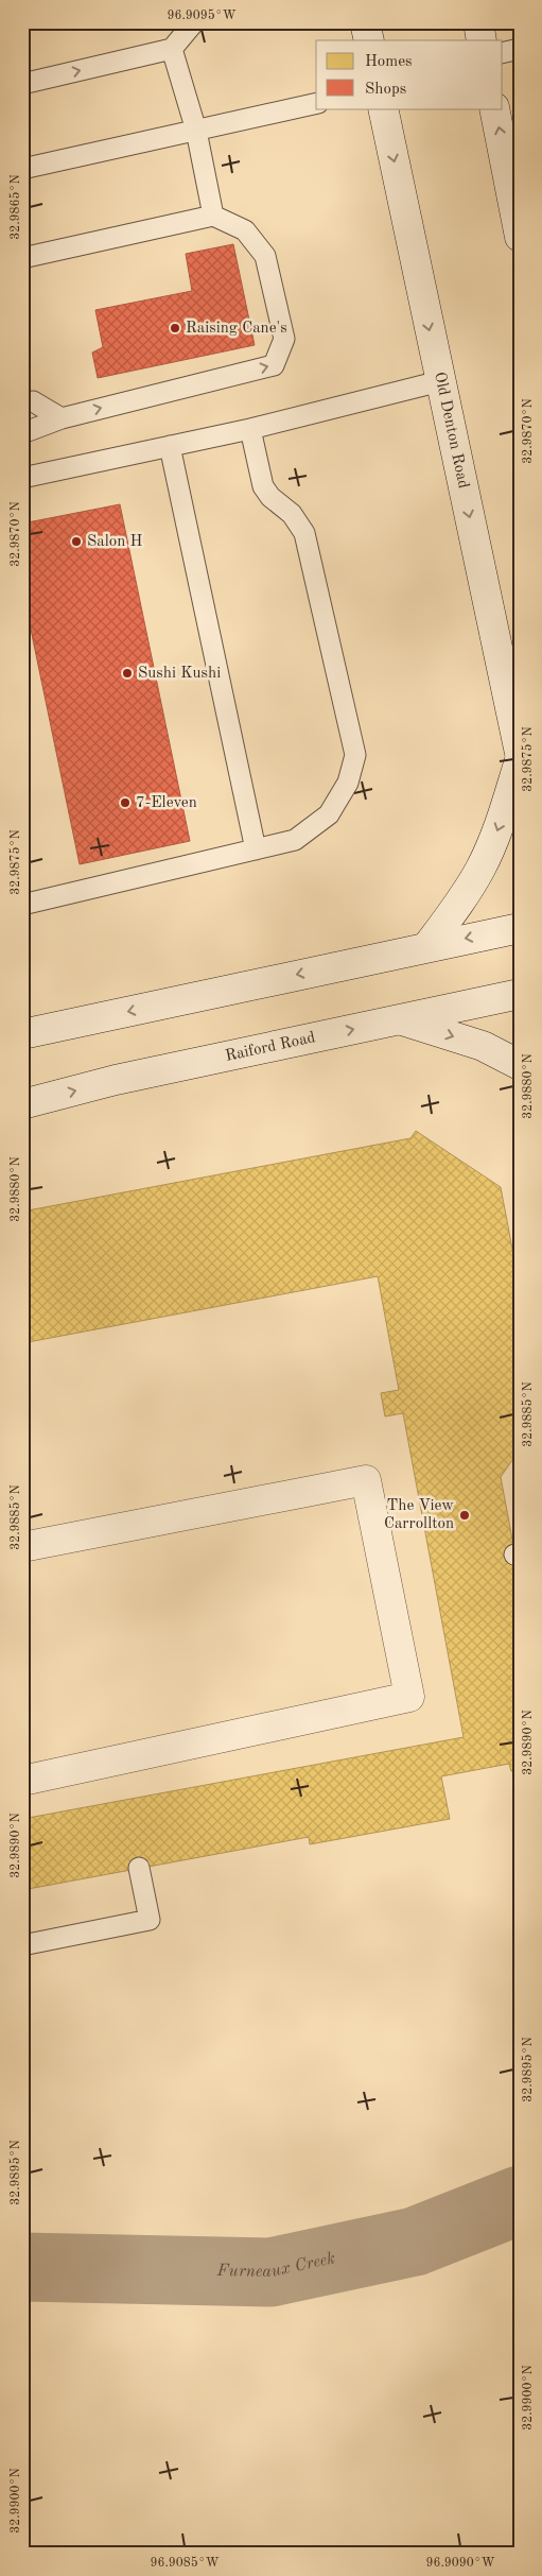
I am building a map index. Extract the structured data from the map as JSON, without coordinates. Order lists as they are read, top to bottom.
{
  "streets": {
    "street": ["Old Denton Road", "Raiford Road"]
  },
  "one_way": ["Old Denton Road"],
  "water": ["Furneaux Creek"],
  "places": [
    "Raising Cane's",
    "Salon H",
    "Sushi Kushi",
    "7-Eleven",
    "The View Carrollton"
  ],
  "legend": ["Homes", "Shops"],
  "coordinates": [
    "96.9095°W",
    "32.9865°N",
    "32.9870°N",
    "32.9875°N",
    "32.9880°N",
    "32.9885°N",
    "32.9890°N",
    "32.9895°N",
    "32.9900°N",
    "96.9085°W",
    "96.9090°W"
  ]
}
